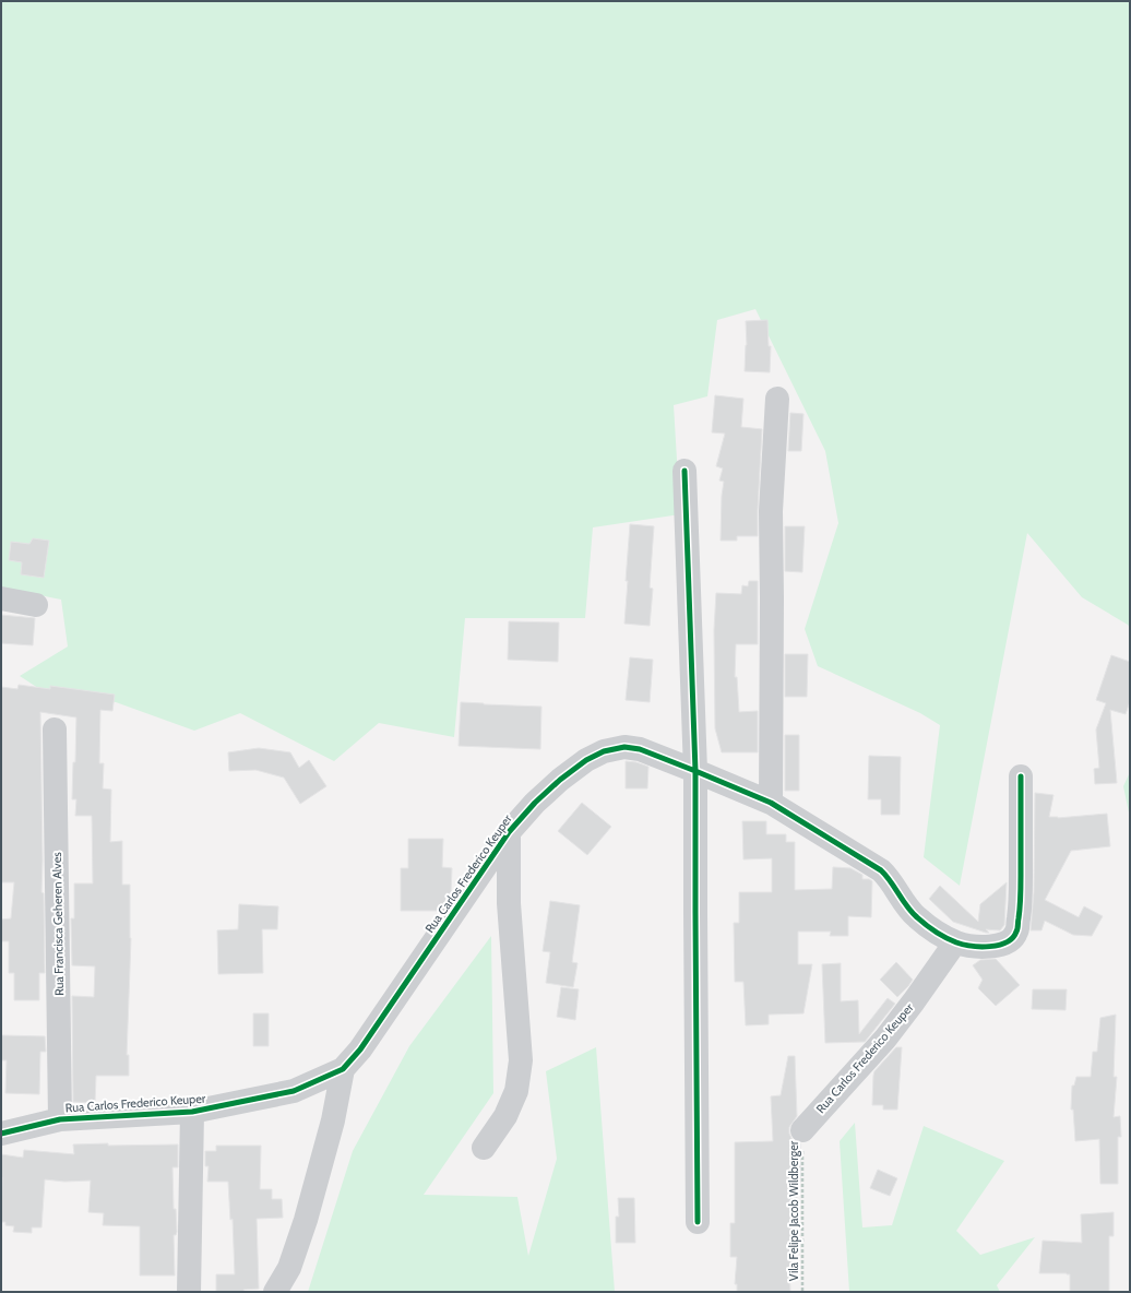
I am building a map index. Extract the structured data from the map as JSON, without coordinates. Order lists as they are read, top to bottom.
{
  "streets": {
    "street": ["Rua Carlos Frederico Keuper", "Rua Francisca Geheren Alves"],
    "path": ["Vila Felipe Jacob Wildberger"]
  },
  "crossings": [
    ["Rua Carlos Frederico Keuper", "Rua Francisca Geheren Alves"],
    ["Rua Carlos Frederico Keuper", "Vila Felipe Jacob Wildberger"]
  ]
}
